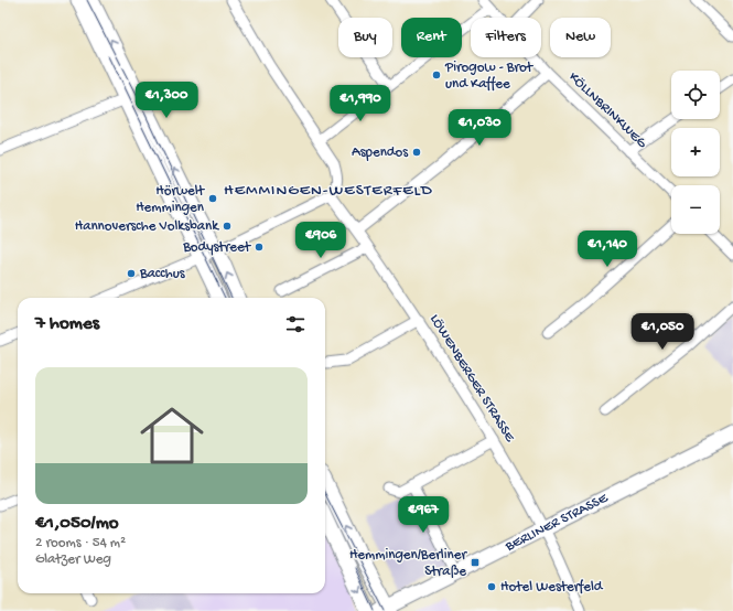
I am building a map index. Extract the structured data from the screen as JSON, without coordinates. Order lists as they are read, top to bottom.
{
  "streets": {
    "street": ["KÖLLNBRINKWEG", "LÖWENBERGER STRASSE", "BERLINER STRASSE"]
  },
  "crossings": [
    ["LÖWENBERGER STRASSE", "BERLINER STRASSE"]
  ],
  "districts": ["HEMMINGEN-WESTERFELD"],
  "places": {
    "other": [
      "Pirogow - Brot und Kaffee",
      "Aspendos",
      "Hörwelt Hemmingen",
      "Hannoversche Volksbank",
      "Bodystreet",
      "Bacchus",
      "Hotel Westerfeld"
    ],
    "transit": ["Hemmingen/Berliner Straße"]
  },
  "page": {
    "chip": [
      "Buy",
      "Rent",
      "Filters",
      "New"
    ],
    "map_buttons": ["+", "−"],
    "price": [
      "€1,300",
      "€1,990",
      "€1,030",
      "€906",
      "€1,140",
      "€1,050",
      "€967"
    ],
    "heading": "7 homes",
    "list": [
      {
        "name": "€1,050/mo",
        "note": "2 rooms · 54 m² · Glatzer Weg"
      }
    ]
  }
}
